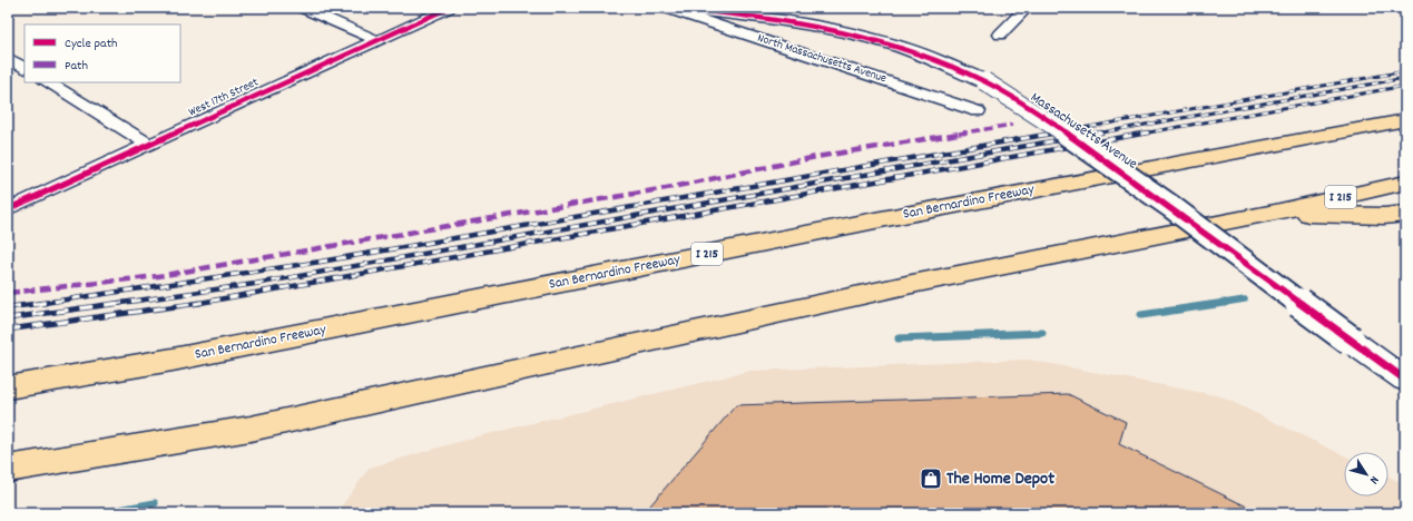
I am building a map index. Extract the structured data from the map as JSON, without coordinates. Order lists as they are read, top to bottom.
{
  "streets": {
    "highway": ["I 215", "San Bernardino Freeway"],
    "street": ["North Massachusetts Avenue", "West 17th Street", "Massachusetts Avenue"]
  },
  "places": {
    "shop": ["The Home Depot"]
  },
  "legend": ["Cycle path", "Path"],
  "north": "bottom right"
}
